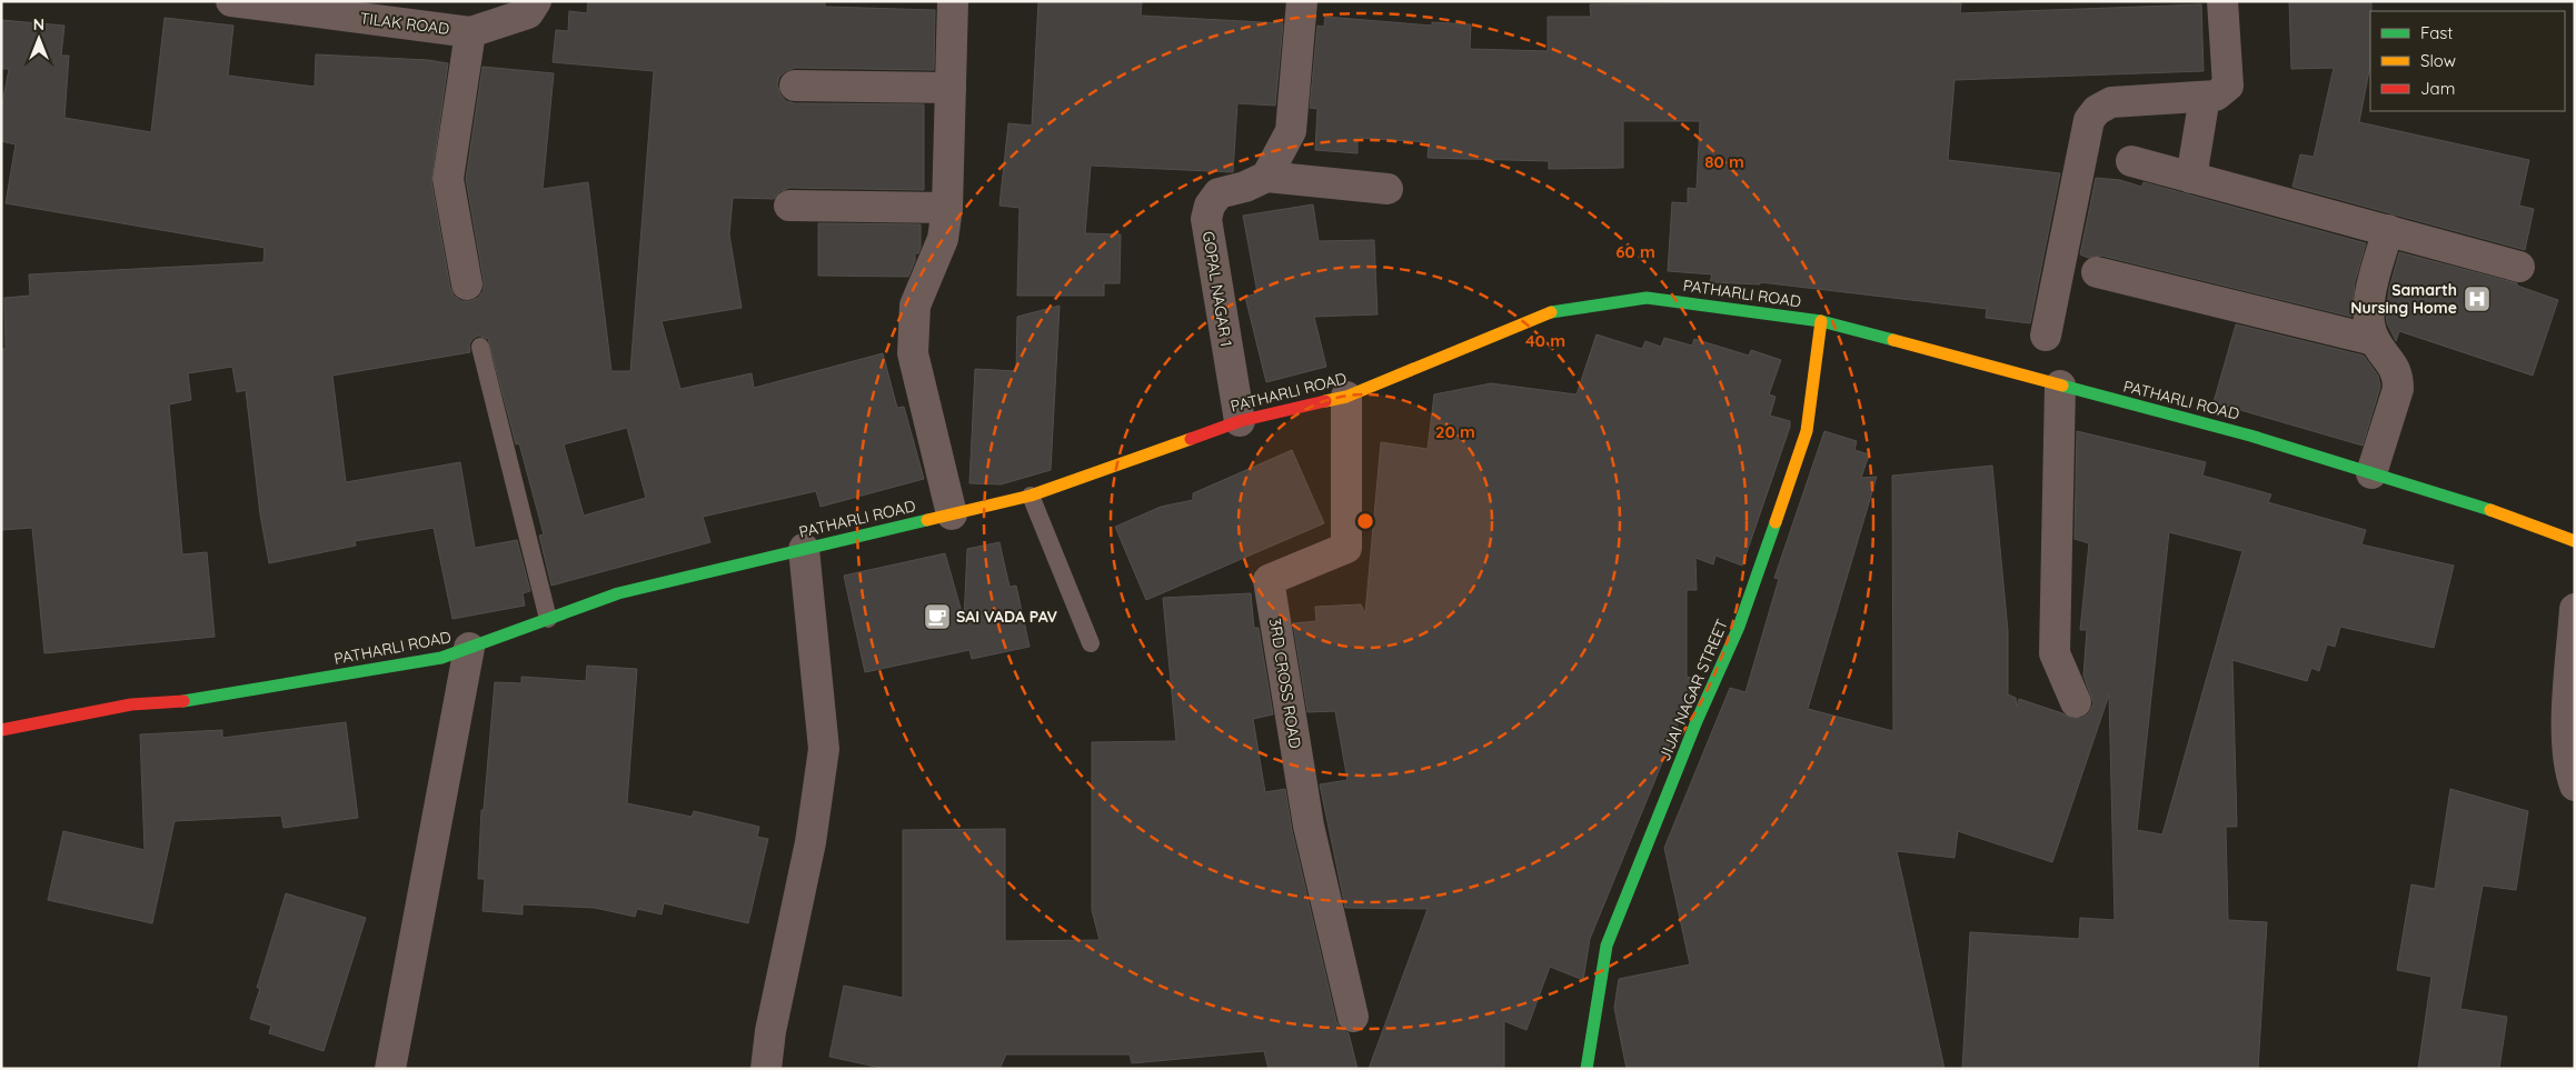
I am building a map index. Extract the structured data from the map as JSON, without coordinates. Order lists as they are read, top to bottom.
{
  "streets": {
    "street": [
      "TILAK ROAD",
      "GOPAL NAGAR 1",
      "PATHARLI ROAD",
      "3RD CROSS ROAD",
      "JIJAI NAGAR STREET"
    ]
  },
  "crossings": [
    ["GOPAL NAGAR 1", "PATHARLI ROAD"],
    ["PATHARLI ROAD", "3RD CROSS ROAD"],
    ["PATHARLI ROAD", "JIJAI NAGAR STREET"]
  ],
  "places": {
    "hospital": ["Samarth Nursing Home"],
    "cafe": ["SAI VADA PAV"]
  },
  "legend": ["Fast", "Slow", "Jam"],
  "north": "top",
  "rings": [
    "80 m",
    "60 m",
    "40 m",
    "20 m"
  ]
}
